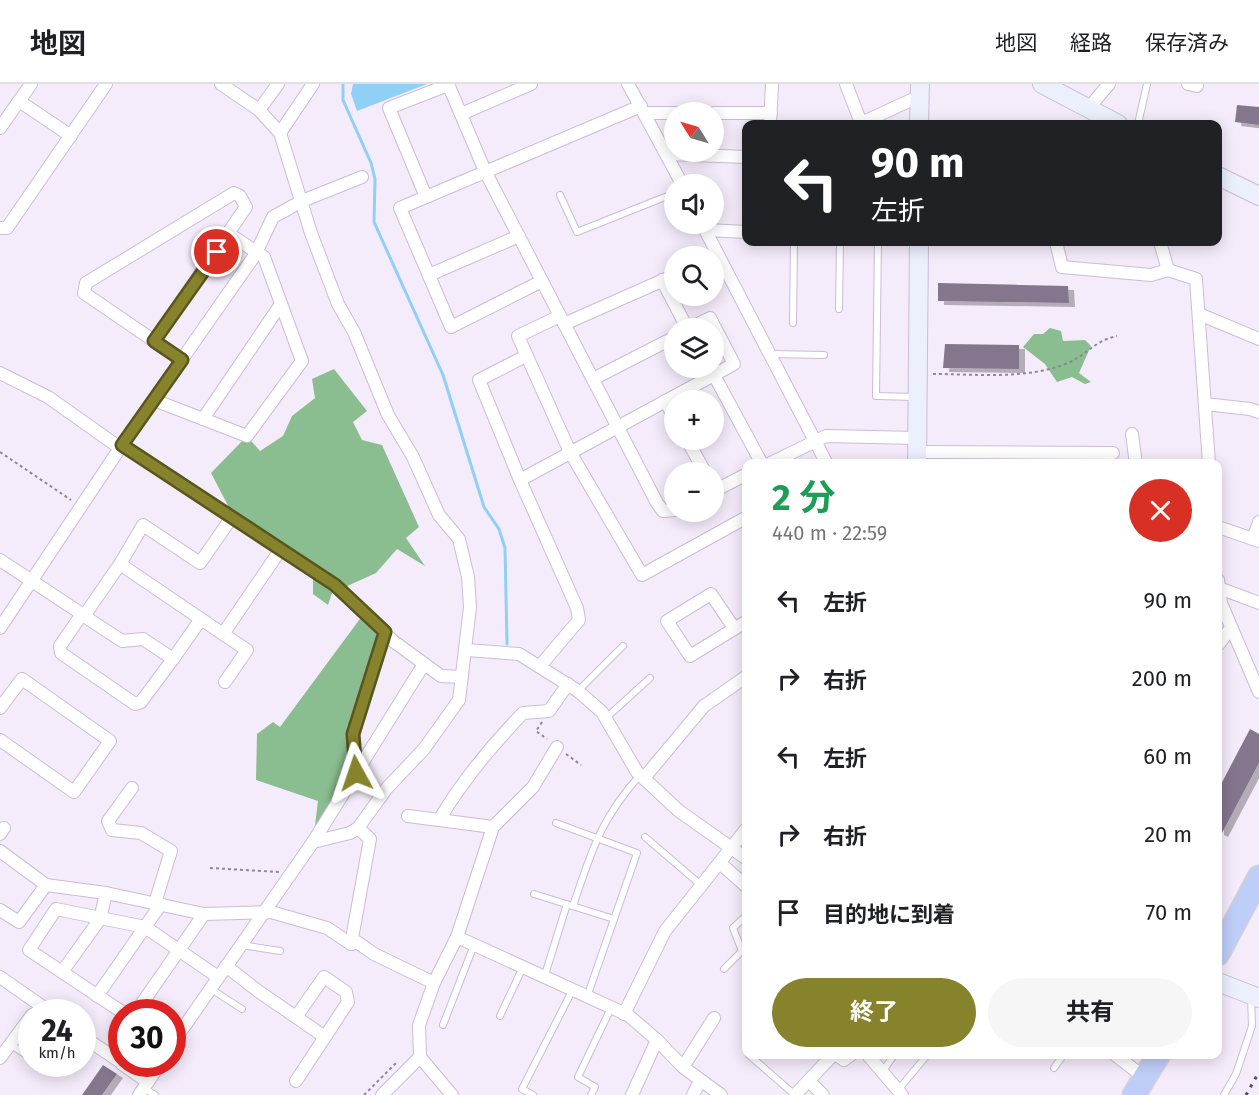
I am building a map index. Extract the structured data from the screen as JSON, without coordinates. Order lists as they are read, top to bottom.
{
  "north": "top left",
  "page": {
    "header": "地図",
    "nav": ["地図", "経路", "保存済み"],
    "map_buttons": ["+", "−"],
    "turn": ["90 m", "左折"],
    "heading": ["2 分", "440 m · 22:59"],
    "list": [
      {
        "name": "左折",
        "value": "90 m"
      },
      {
        "name": "右折",
        "value": "200 m"
      },
      {
        "name": "左折",
        "value": "60 m"
      },
      {
        "name": "右折",
        "value": "20 m"
      },
      {
        "name": "目的地に到着",
        "value": "70 m"
      }
    ],
    "buttons": ["終了", "共有"],
    "speed": "24 km/h",
    "limit": "30"
  }
}
